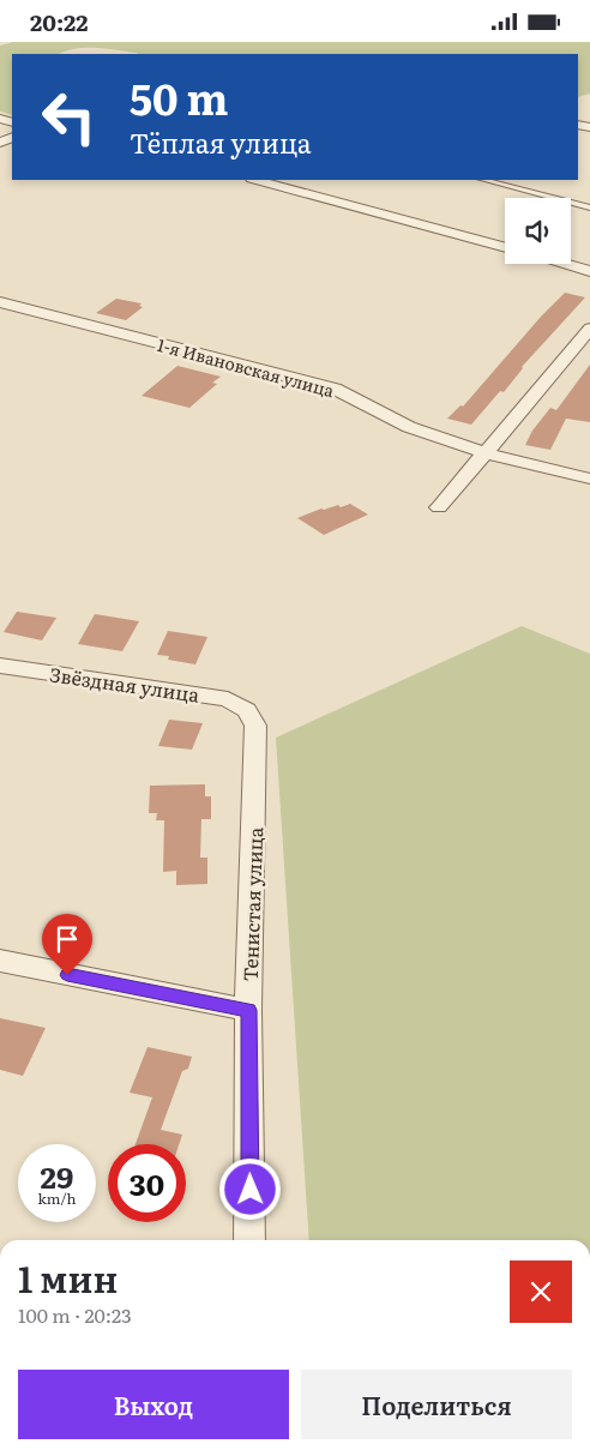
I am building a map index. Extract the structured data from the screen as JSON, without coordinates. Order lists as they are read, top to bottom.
{
  "streets": {
    "street": ["1-я Ивановская улица", "Звёздная улица", "Тенистая улица"]
  },
  "crossings": [
    ["Звёздная улица", "Тенистая улица"]
  ],
  "page": {
    "status": "20:22",
    "turn": ["50 m", "Тёплая улица"],
    "speed": "29 km/h",
    "limit": "30",
    "heading": ["1 мин", "100 m · 20:23"],
    "buttons": ["Выход", "Поделиться"]
  }
}
